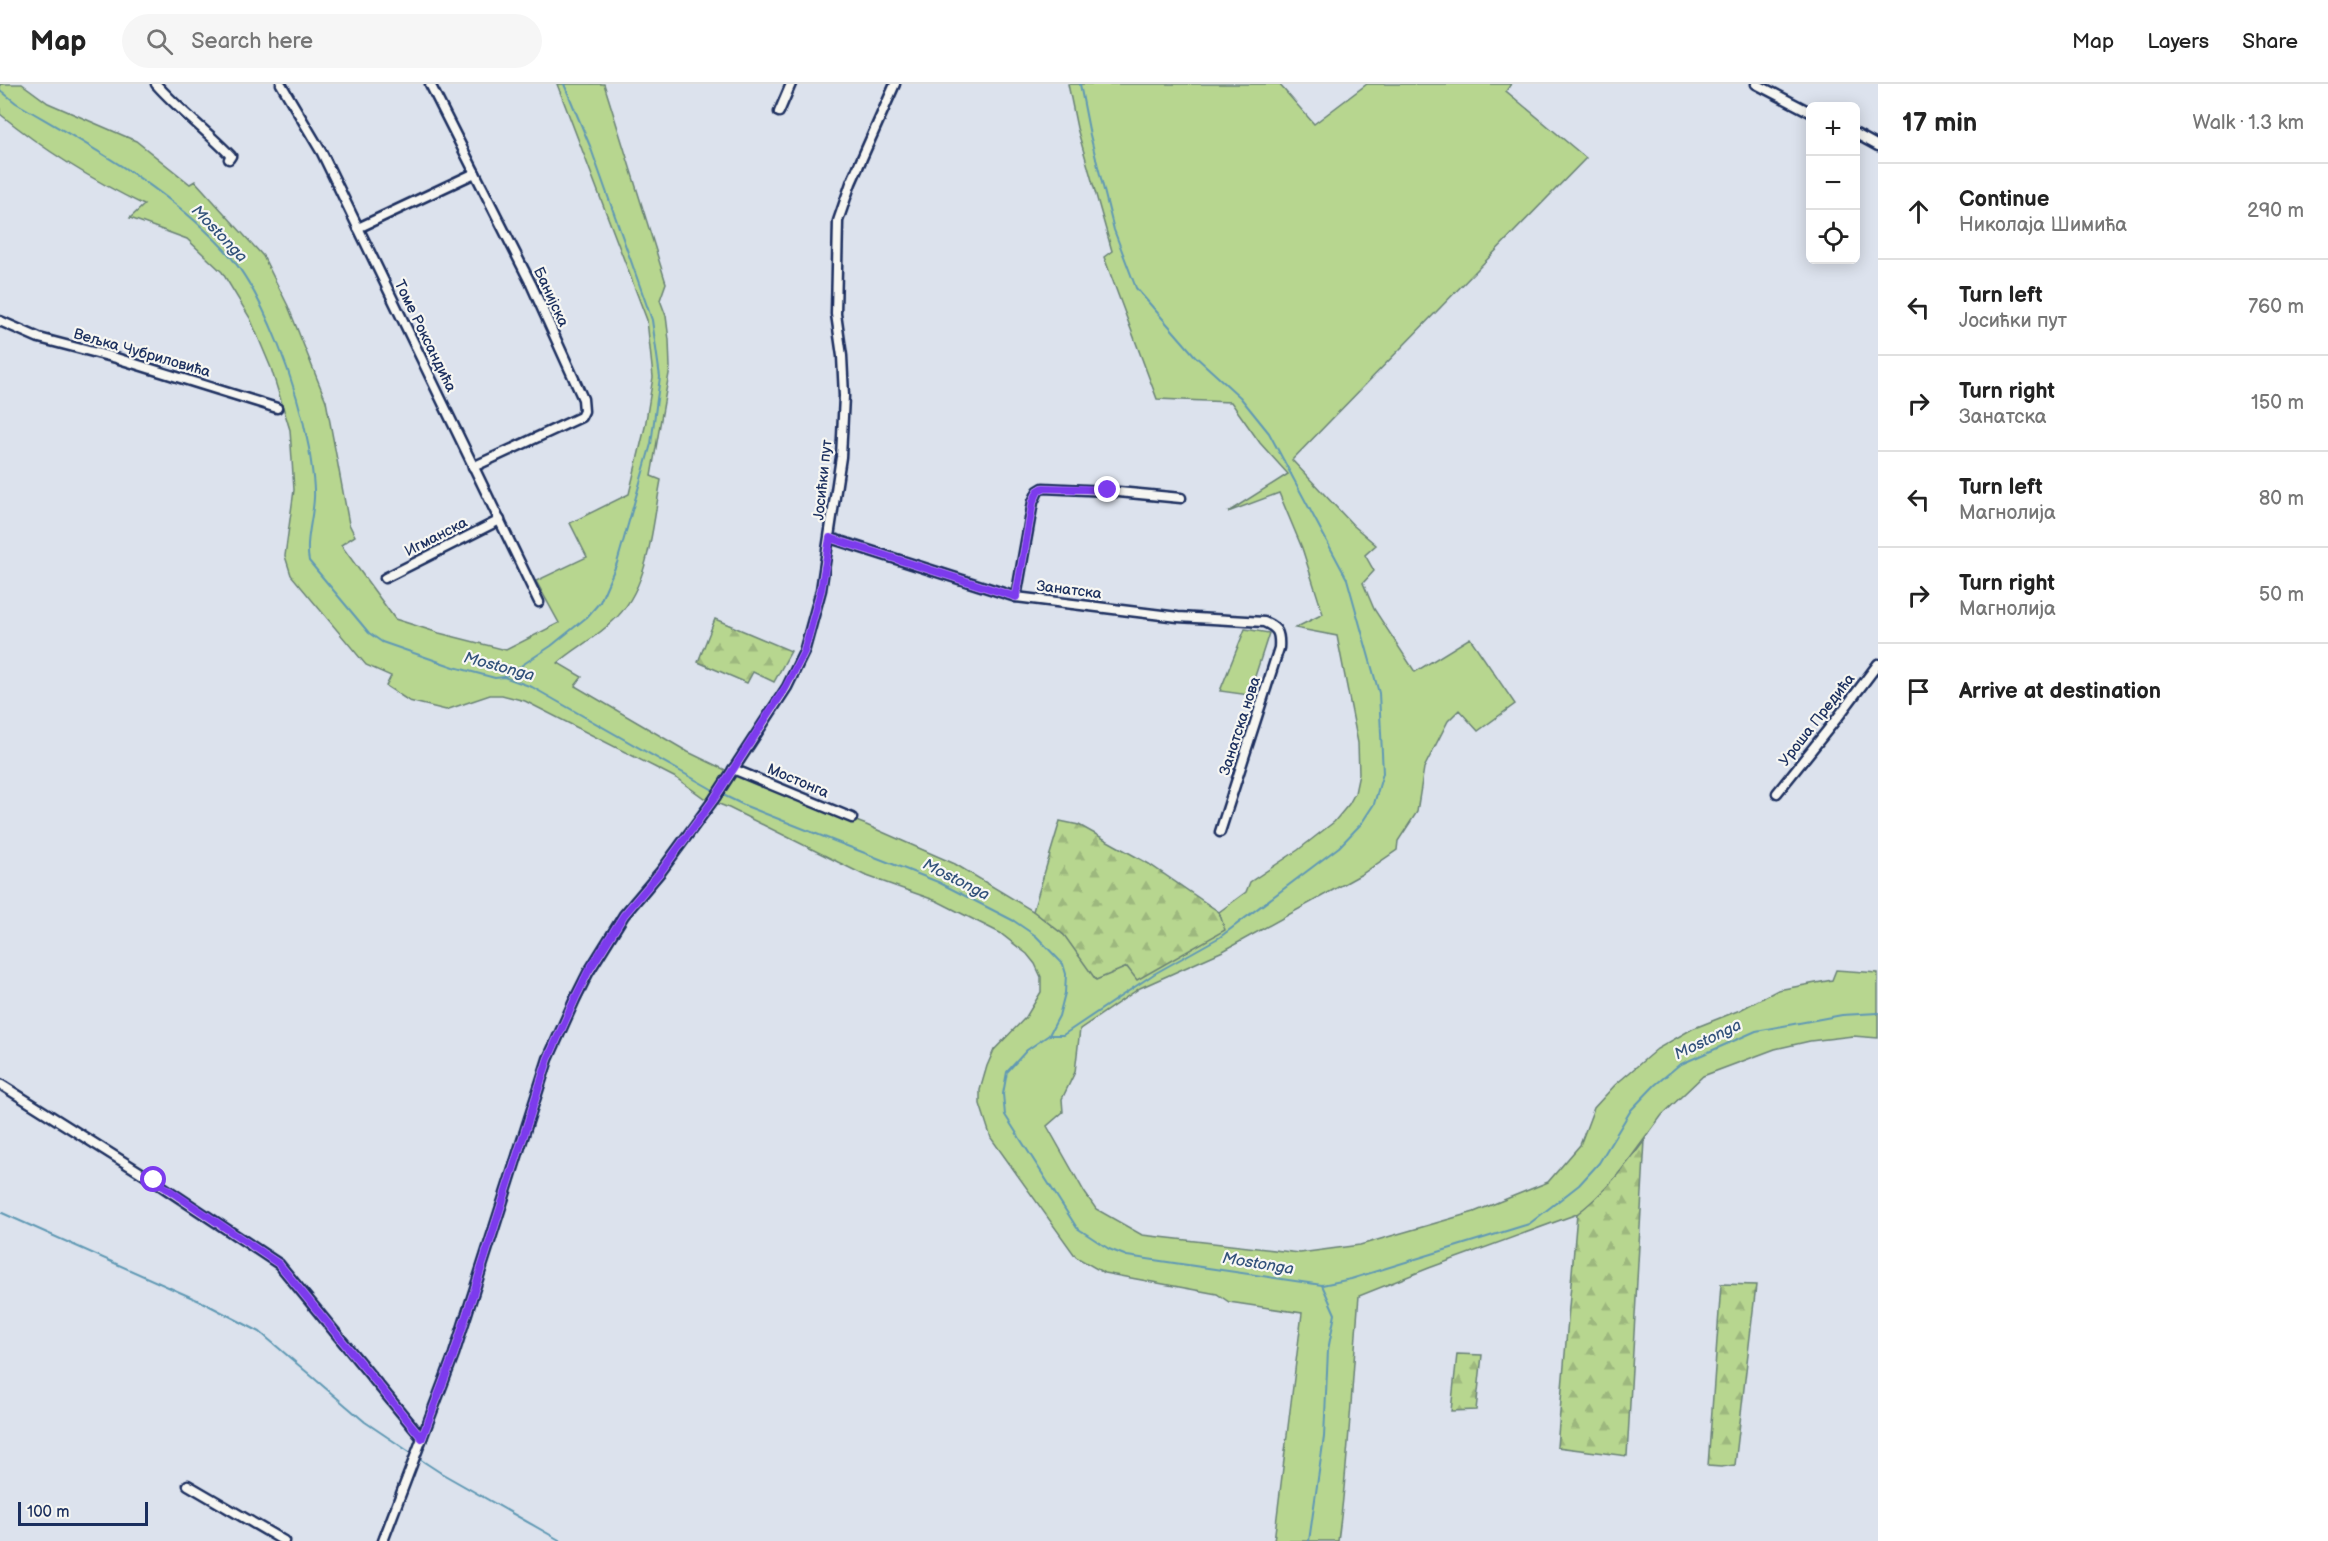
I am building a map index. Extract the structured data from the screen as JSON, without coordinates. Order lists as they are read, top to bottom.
{
  "streets": {
    "street": [
      "Банијска",
      "Томе Роксандића",
      "Вељка Чубриловића",
      "Јосићки пут",
      "Игманска",
      "Занатска",
      "Уроша Предића",
      "Занатска нова",
      "Мостонга"
    ]
  },
  "crossings": [
    ["Банијска", "Томе Роксандића"],
    ["Томе Роксандића", "Игманска"],
    ["Јосићки пут", "Занатска"],
    ["Јосићки пут", "Мостонга"],
    ["Занатска", "Занатска нова"]
  ],
  "water": ["Mostonga"],
  "scale_bar": "100 m",
  "page": {
    "header": "Map",
    "search": "Search here",
    "nav": ["Map", "Layers", "Share"],
    "heading": ["17 min", "Walk · 1.3 km"],
    "map_buttons": ["+", "−"],
    "list": [
      ["Continue", "Николаја Шимића", "290 m"],
      ["Turn left", "Јосићки пут", "760 m"],
      ["Turn right", "Занатска", "150 m"],
      ["Turn left", "Магнолија", "80 m"],
      ["Turn right", "Магнолија", "50 m"],
      "Arrive at destination"
    ],
    "scale": "100 m"
  }
}
